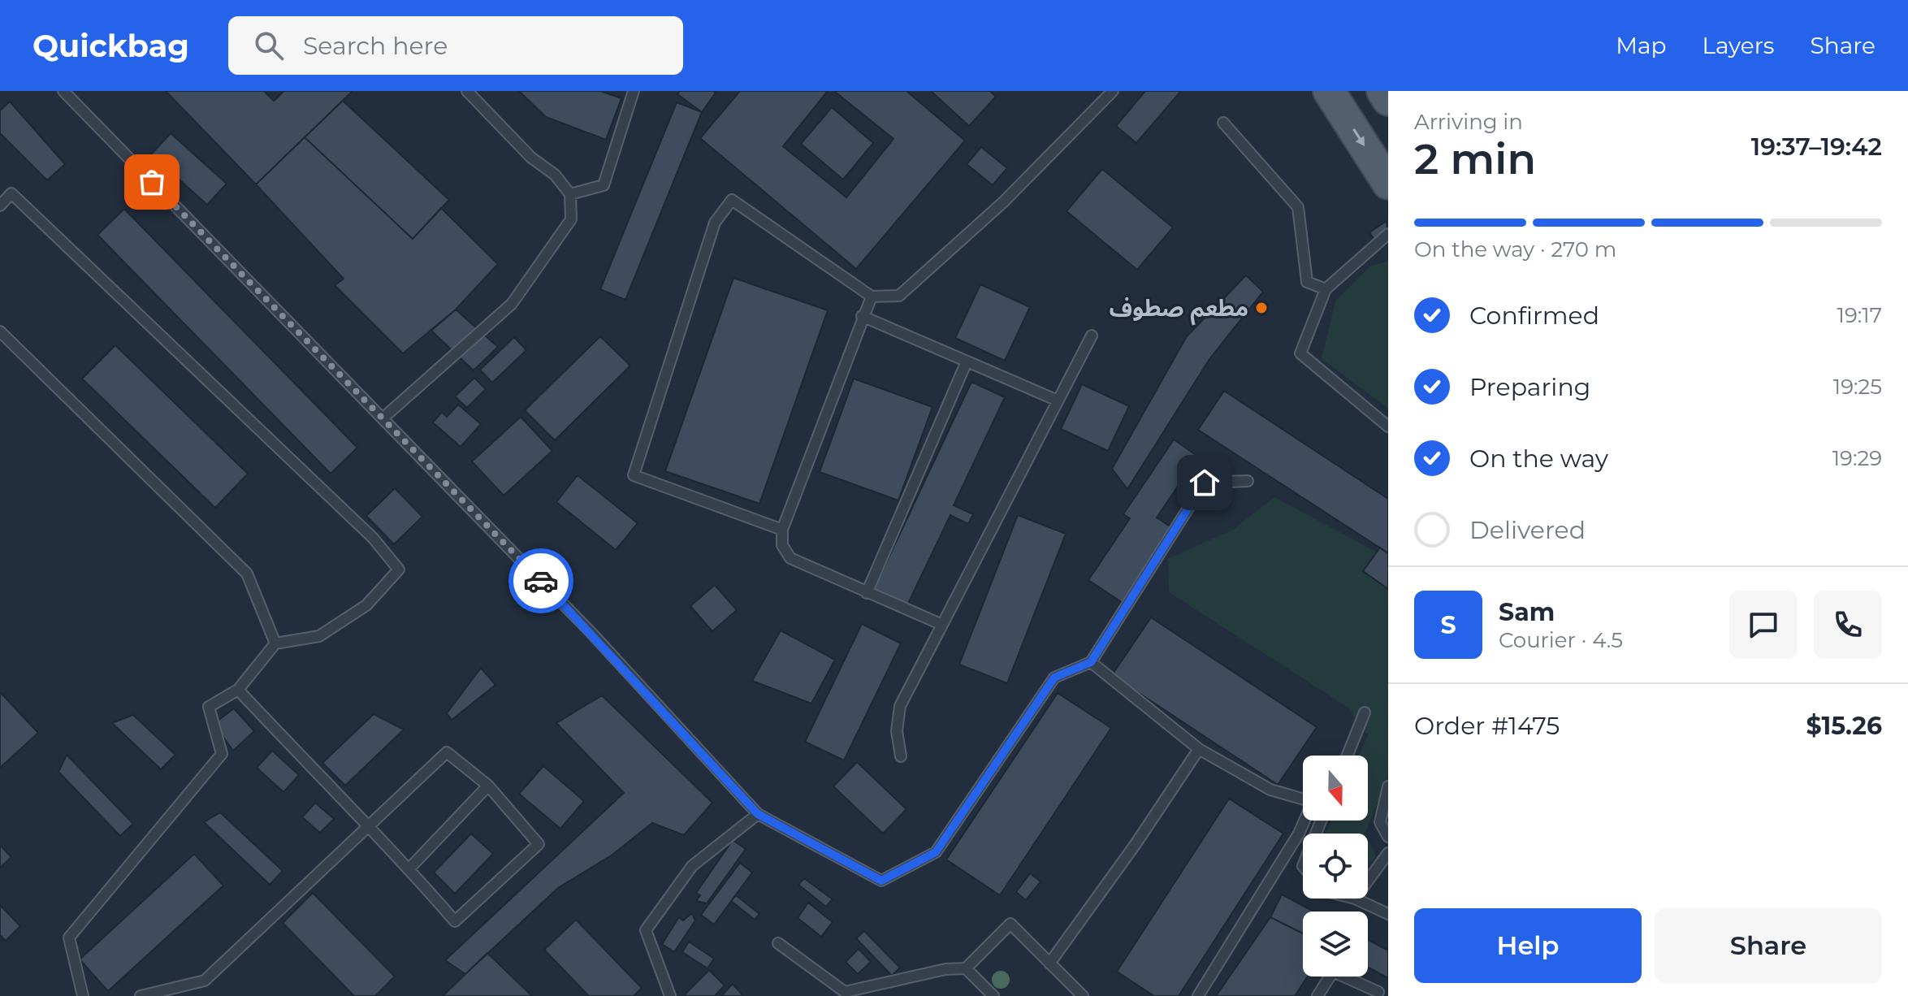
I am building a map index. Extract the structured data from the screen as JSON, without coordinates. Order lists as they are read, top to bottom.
{
  "places": ["مطعم صطوف"],
  "north": "bottom",
  "page": {
    "header": "Quickbag",
    "search": "Search here",
    "nav": ["Map", "Layers", "Share"],
    "heading": ["2 min", "Arriving in", "19:37–19:42"],
    "panel": [
      "Sam",
      "Courier · 4.5",
      "Order #1475",
      "$15.26"
    ],
    "bar": "On the way · 270 m",
    "list": [
      ["Confirmed", "19:17"],
      ["Preparing", "19:25"],
      ["On the way", "19:29"],
      "Delivered"
    ],
    "round": "S",
    "buttons": ["Help", "Share"]
  }
}
